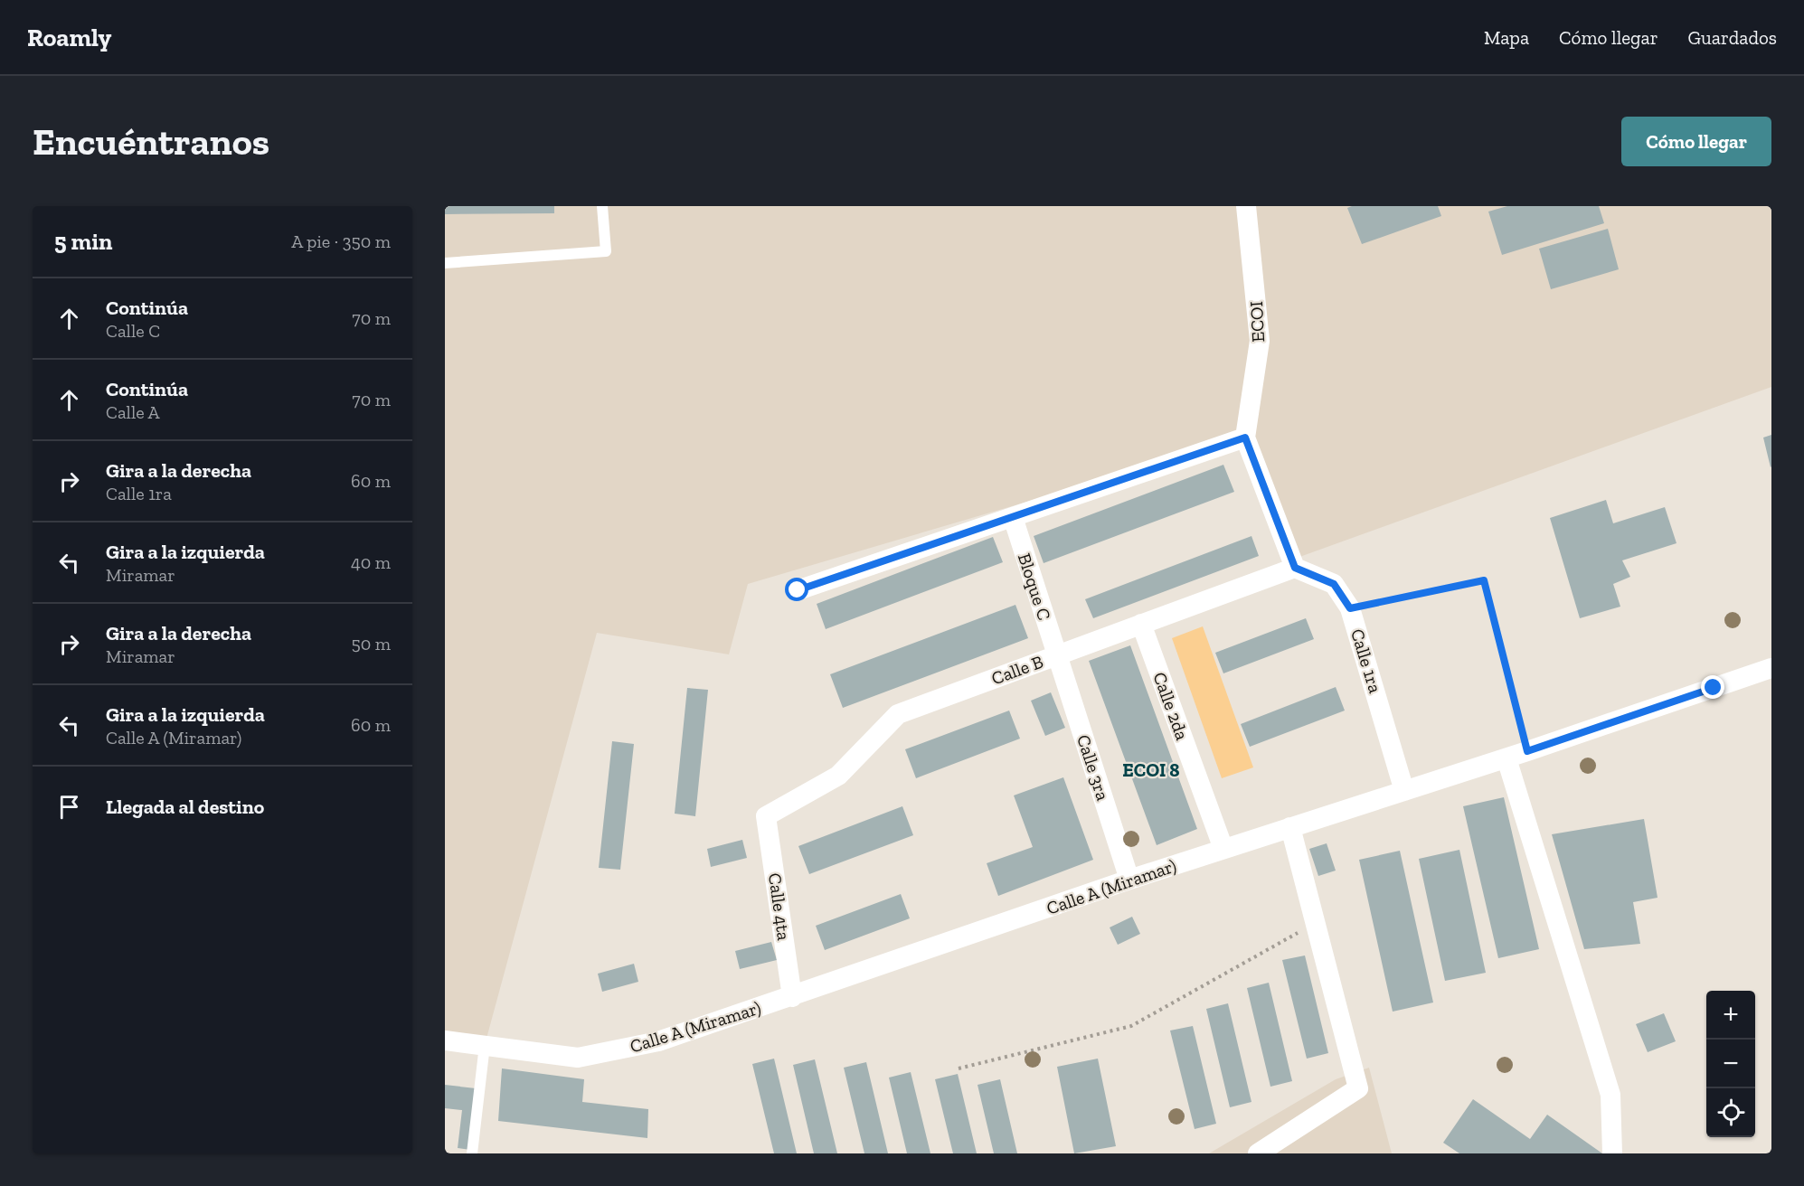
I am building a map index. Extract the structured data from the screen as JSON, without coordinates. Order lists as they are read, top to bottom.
{
  "streets": {
    "street": [
      "ECOI",
      "Bloque C",
      "Calle 1ra",
      "Calle B",
      "Calle 2da",
      "Calle 3ra",
      "Calle A (Miramar)",
      "Calle 4ta"
    ]
  },
  "crossings": [
    ["Bloque C", "Calle B"],
    ["Bloque C", "Calle 3ra"],
    ["Calle 1ra", "Calle B"],
    ["Calle 1ra", "Calle A (Miramar)"],
    ["Calle B", "Calle 2da"],
    ["Calle B", "Calle 3ra"],
    ["Calle B", "Calle 4ta"],
    ["Calle 2da", "Calle A (Miramar)"],
    ["Calle 3ra", "Calle A (Miramar)"],
    ["Calle A (Miramar)", "Calle 4ta"]
  ],
  "districts": ["ECOI 8"],
  "page": {
    "header": "Roamly",
    "nav": ["Mapa", "Cómo llegar", "Guardados"],
    "buttons": "Cómo llegar",
    "title": "Encuéntranos",
    "heading": ["5 min", "A pie · 350 m"],
    "list": [
      ["Continúa", "Calle C", "70 m"],
      ["Continúa", "Calle A", "70 m"],
      ["Gira a la derecha", "Calle 1ra", "60 m"],
      ["Gira a la izquierda", "Miramar", "40 m"],
      ["Gira a la derecha", "Miramar", "50 m"],
      ["Gira a la izquierda", "Calle A (Miramar)", "60 m"],
      "Llegada al destino"
    ],
    "map_buttons": ["+", "−"]
  }
}
